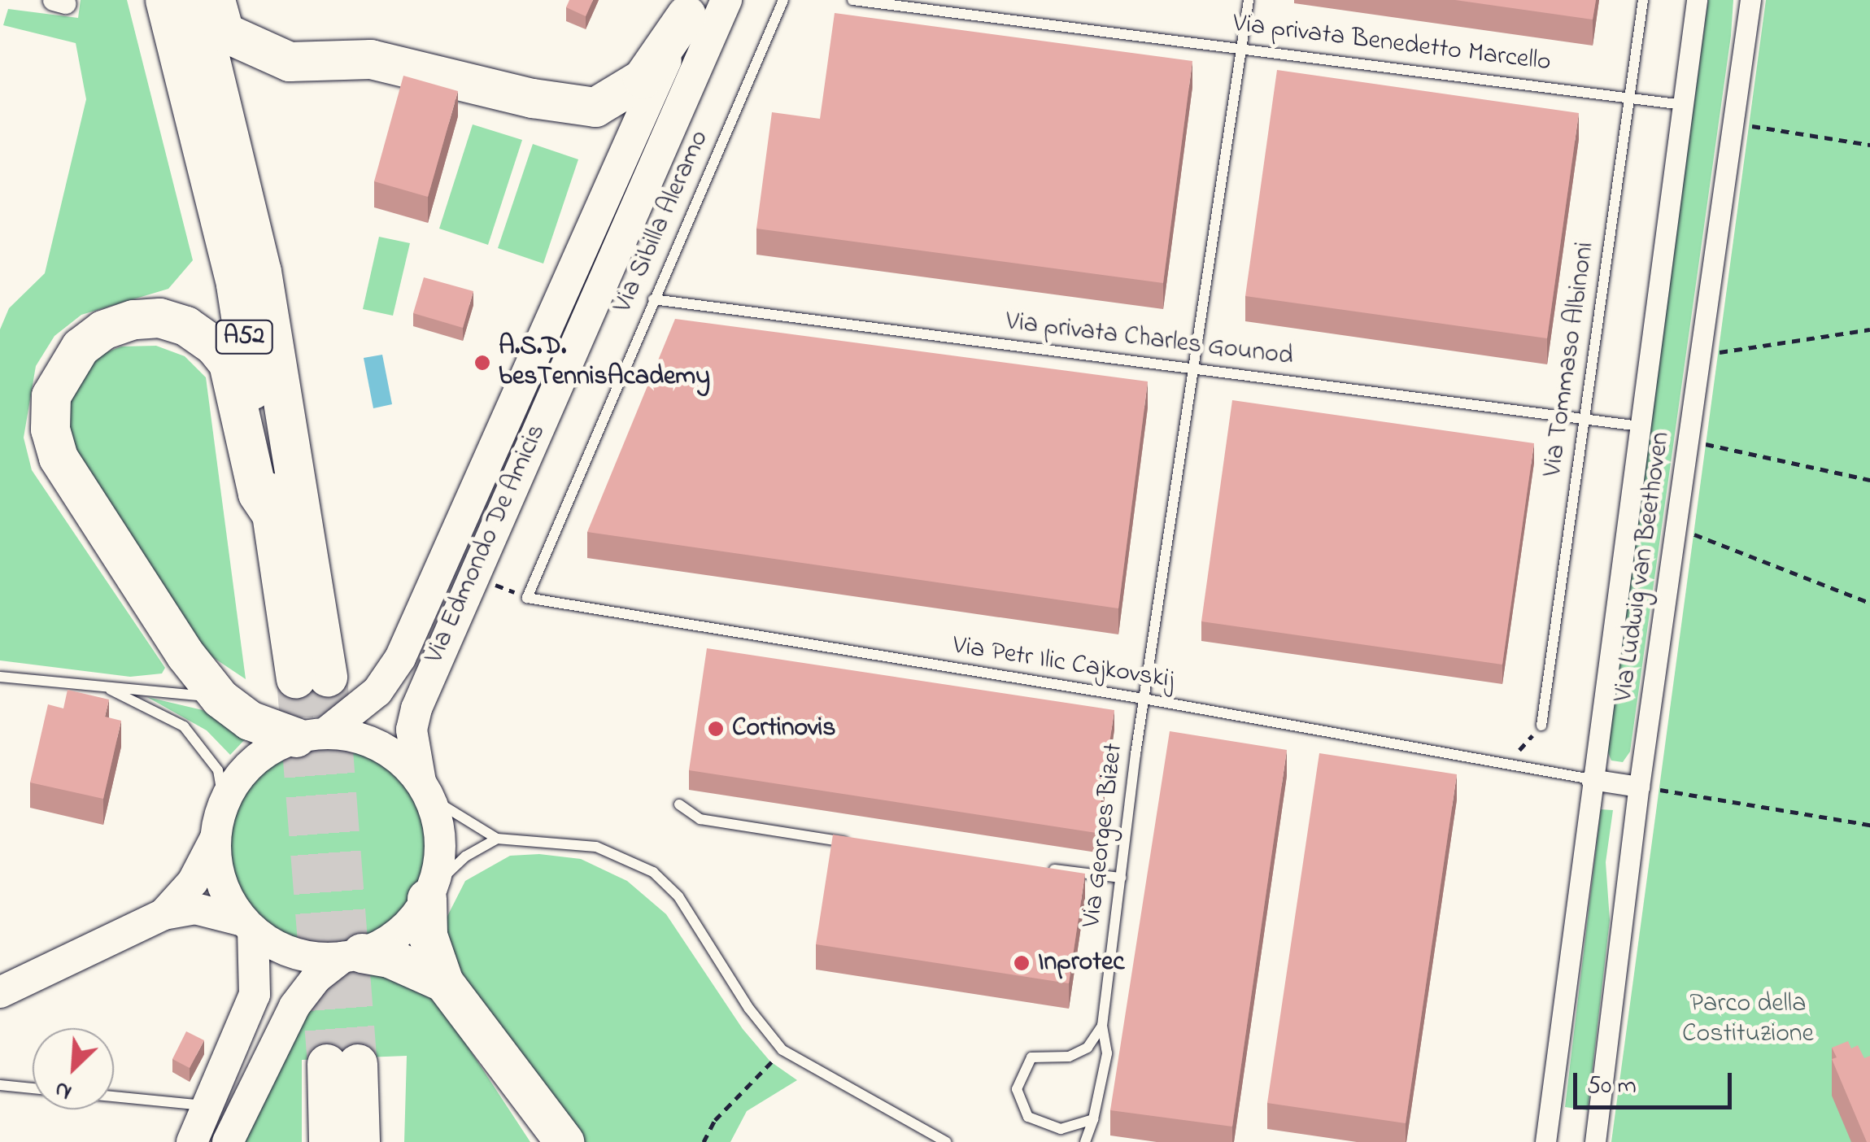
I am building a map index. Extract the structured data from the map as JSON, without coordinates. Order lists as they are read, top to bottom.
{
  "streets": {
    "highway": ["A52"],
    "main road": ["Via Edmondo De Amicis"],
    "street": ["Via Ludwig van Beethoven"],
    "lane": [
      "Via privata Benedetto Marcello",
      "Via Sibilla Aleramo",
      "Via privata Charles Gounod",
      "Via Tommaso Albinoni",
      "Via Petr Ilic Cajkovskij",
      "Via Georges Bizet"
    ]
  },
  "crossings": [
    ["Via privata Benedetto Marcello", "Via Tommaso Albinoni"],
    ["Via privata Benedetto Marcello", "Via Ludwig van Beethoven"],
    ["Via privata Benedetto Marcello", "Via Georges Bizet"],
    ["Via Sibilla Aleramo", "Via privata Charles Gounod"],
    ["Via Sibilla Aleramo", "Via Petr Ilic Cajkovskij"],
    ["Via privata Charles Gounod", "Via Tommaso Albinoni"],
    ["Via privata Charles Gounod", "Via Ludwig van Beethoven"],
    ["Via privata Charles Gounod", "Via Georges Bizet"],
    ["Via Ludwig van Beethoven", "Via Petr Ilic Cajkovskij"],
    ["Via Petr Ilic Cajkovskij", "Via Georges Bizet"]
  ],
  "parks": ["Parco della Costituzione"],
  "places": ["A.S.D. besTennisAcademy", "Cortinovis", "Inprotec"],
  "scale_bar": "50 m",
  "north": "bottom left"
}
